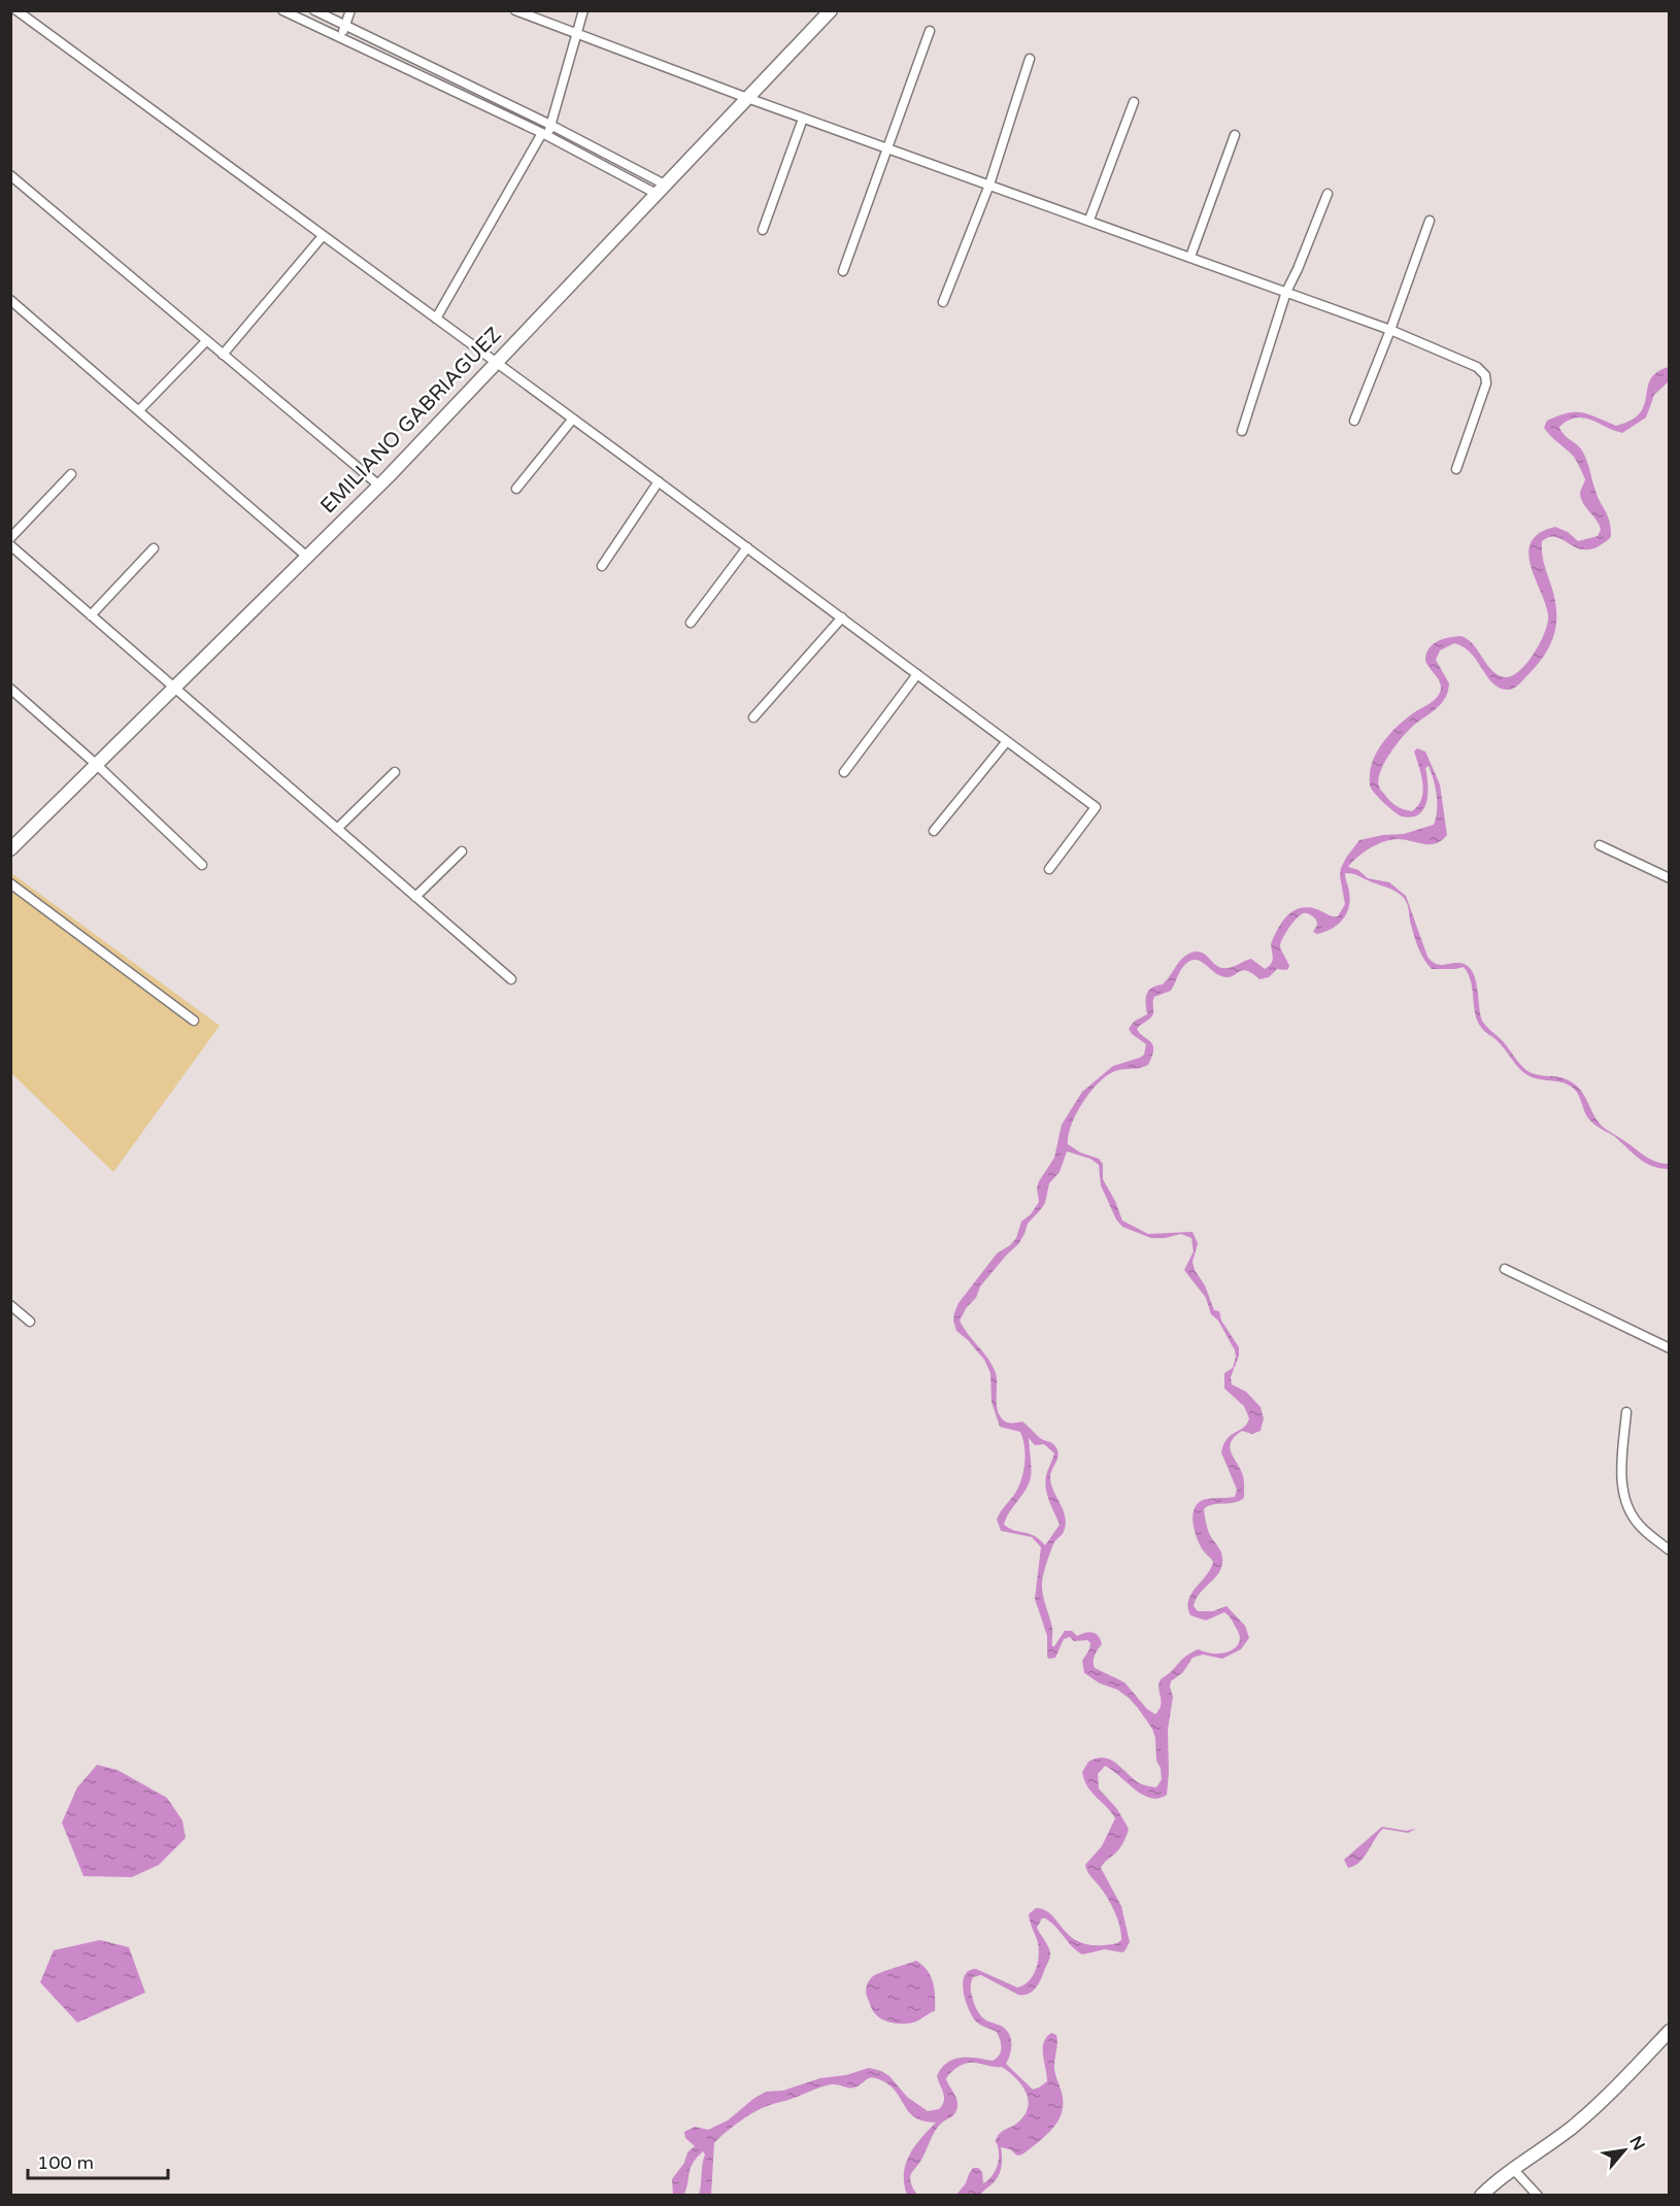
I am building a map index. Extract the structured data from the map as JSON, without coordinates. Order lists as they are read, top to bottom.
{
  "streets": {
    "main road": ["EMILIANO GABRIAGUEZ"]
  },
  "scale_bar": "100 m",
  "north": "top right"
}
